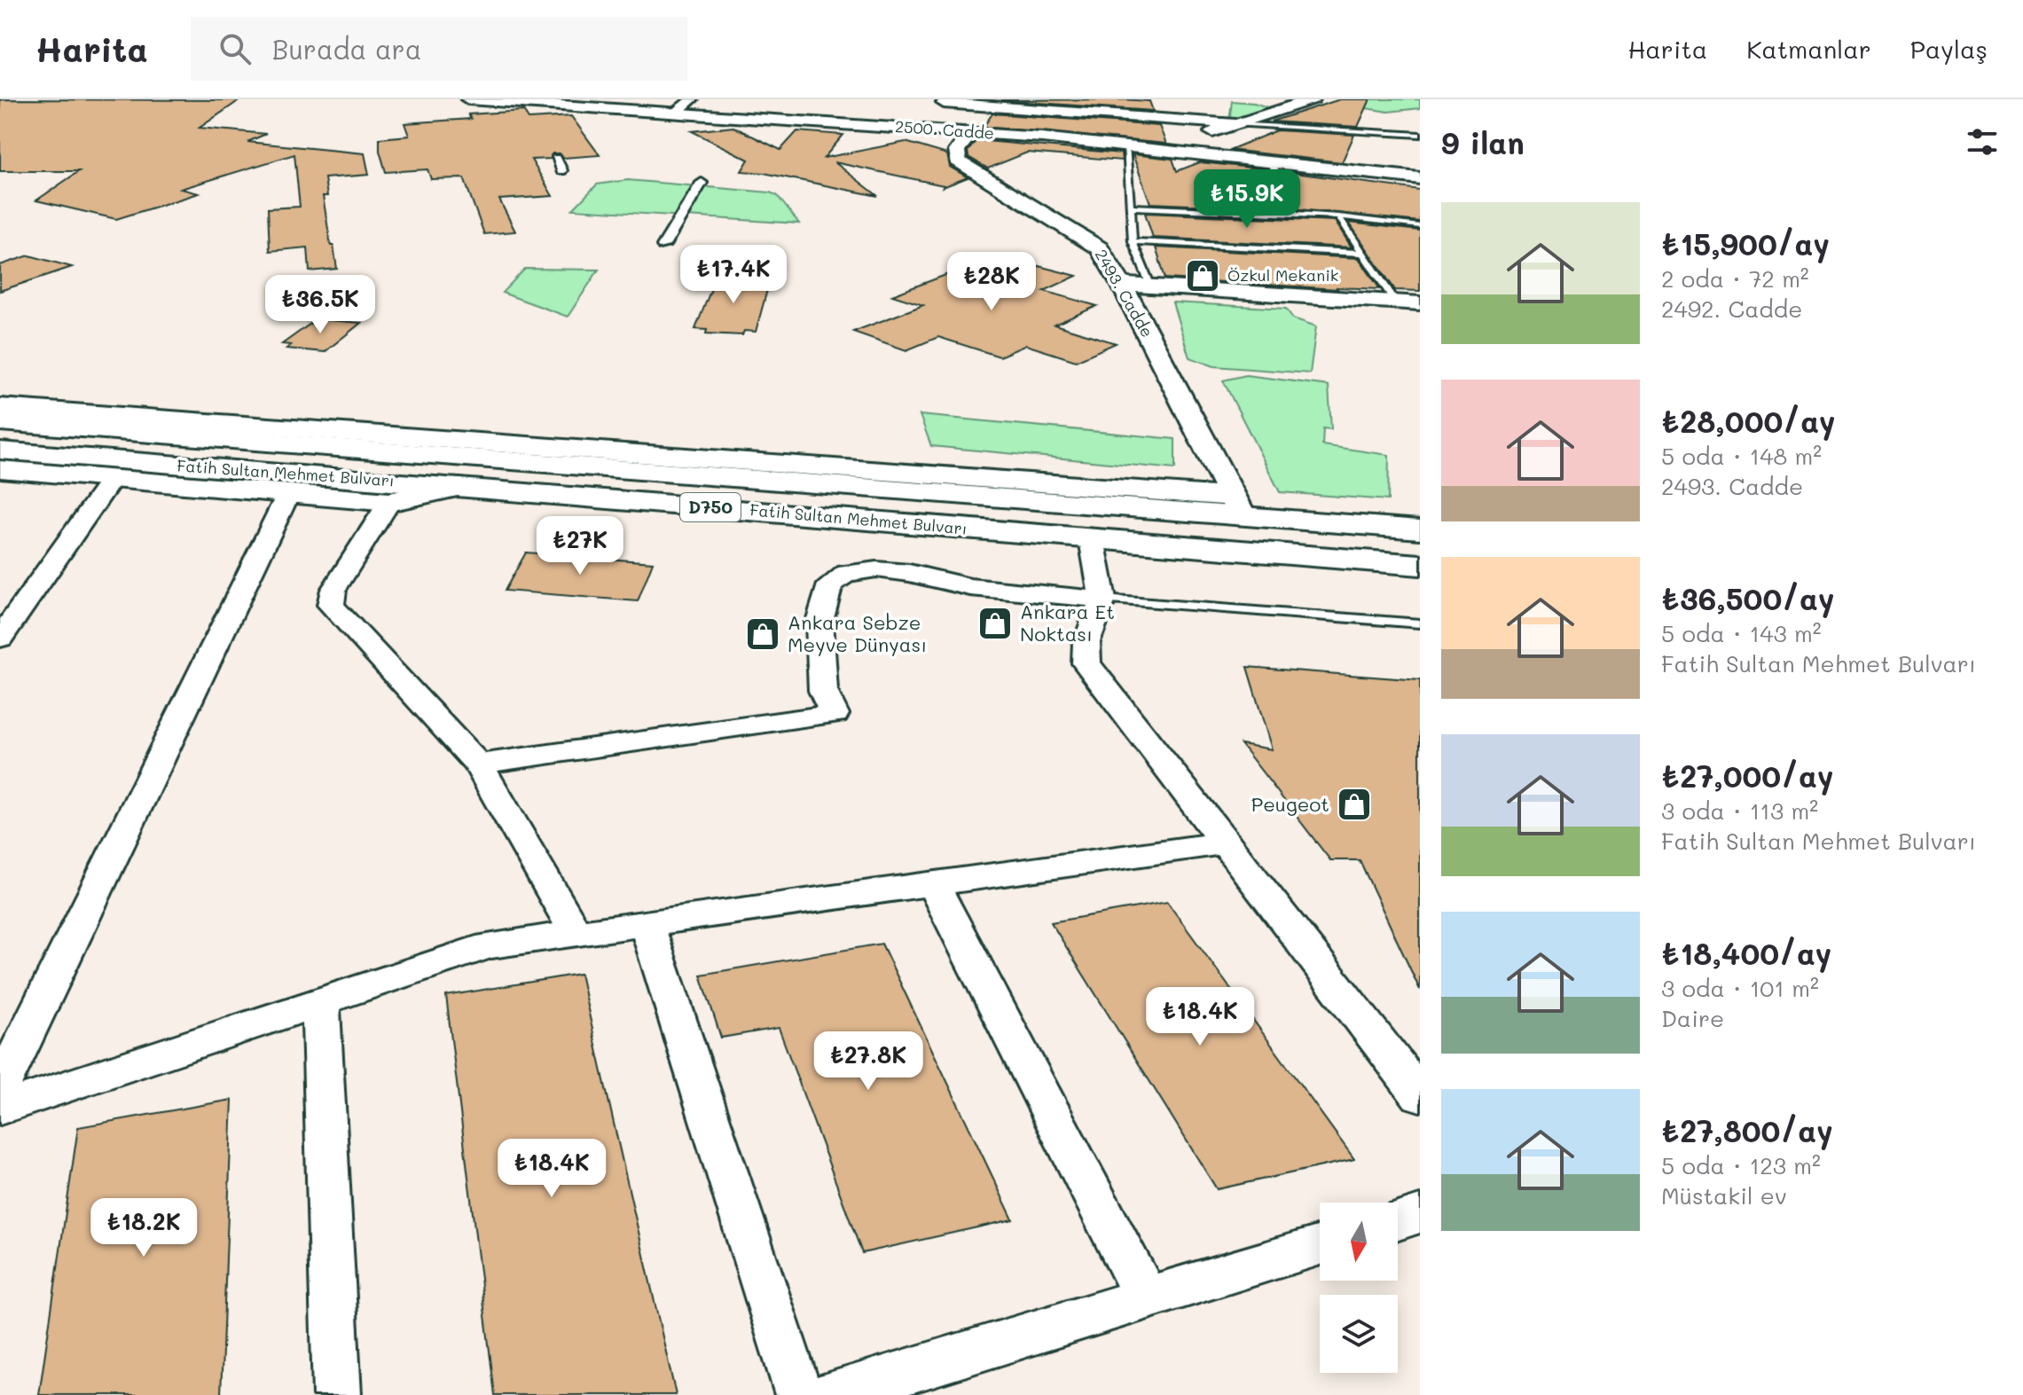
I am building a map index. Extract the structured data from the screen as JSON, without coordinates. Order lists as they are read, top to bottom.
{
  "streets": {
    "highway": ["Fatih Sultan Mehmet Bulvarı", "D750"],
    "street": ["2500. Cadde", "2493. Cadde"]
  },
  "crossings": [
    ["2500. Cadde", "2493. Cadde"],
    ["2493. Cadde", "Fatih Sultan Mehmet Bulvarı"]
  ],
  "places": {
    "shop": [
      "Özkul Mekanik",
      "Ankara Et Noktası",
      "Ankara Sebze Meyve Dünyası",
      "Peugeot"
    ]
  },
  "north": "bottom",
  "page": {
    "header": "Harita",
    "search": "Burada ara",
    "nav": ["Harita", "Katmanlar", "Paylaş"],
    "heading": "9 ilan",
    "price": [
      "₺15.9K",
      "₺17.4K",
      "₺28K",
      "₺36.5K",
      "₺27K",
      "₺18.4K",
      "₺27.8K",
      "₺18.4K",
      "₺18.2K"
    ],
    "list": [
      {
        "name": "₺15,900/ay",
        "note": "2 oda · 72 m² · 2492. Cadde"
      },
      {
        "name": "₺28,000/ay",
        "note": "5 oda · 148 m² · 2493. Cadde"
      },
      {
        "name": "₺36,500/ay",
        "note": "5 oda · 143 m² · Fatih Sultan Mehmet Bulvarı"
      },
      {
        "name": "₺27,000/ay",
        "note": "3 oda · 113 m² · Fatih Sultan Mehmet Bulvarı"
      },
      {
        "name": "₺18,400/ay",
        "note": "3 oda · 101 m² · Daire"
      },
      {
        "name": "₺27,800/ay",
        "note": "5 oda · 123 m² · Müstakil ev"
      }
    ]
  }
}
